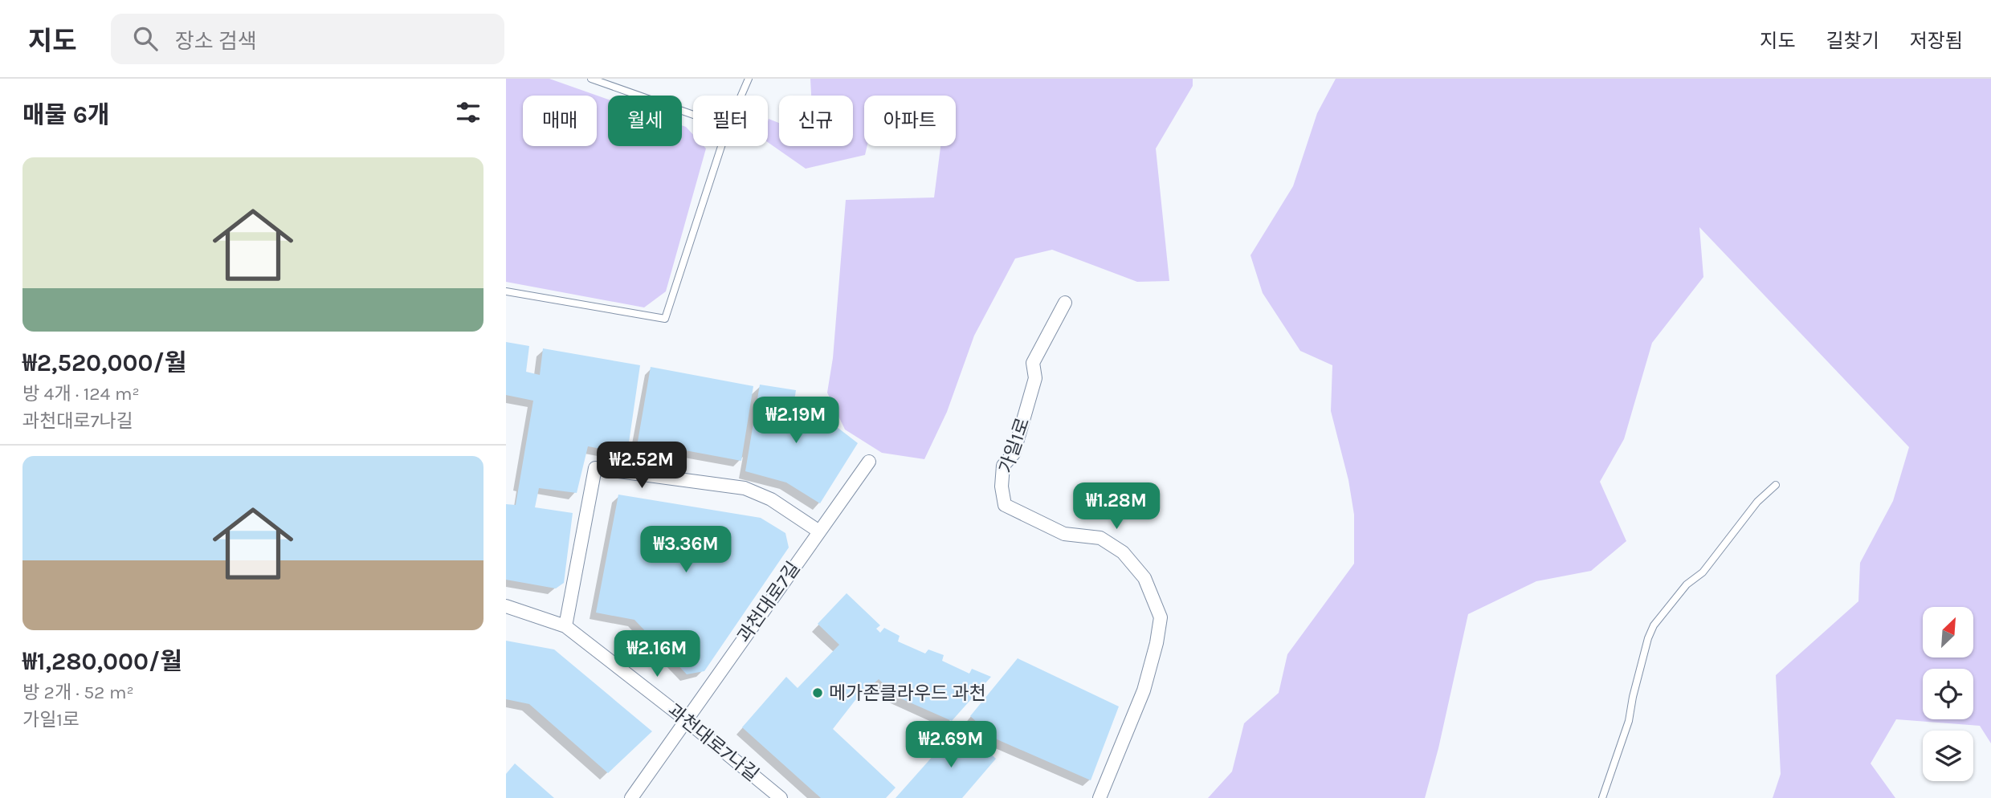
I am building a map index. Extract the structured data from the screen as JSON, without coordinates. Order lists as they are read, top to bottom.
{
  "streets": {
    "street": ["가일1로", "과천대로7길", "과천대로7나길"]
  },
  "crossings": [
    ["과천대로7길", "과천대로7나길"]
  ],
  "places": ["메가존클라우드 과천"],
  "north": "top right",
  "page": {
    "header": "지도",
    "search": "장소 검색",
    "nav": ["지도", "길찾기", "저장됨"],
    "heading": "매물 6개",
    "chip": [
      "매매",
      "월세",
      "필터",
      "신규",
      "아파트"
    ],
    "list": [
      {
        "name": "₩2,520,000/월",
        "note": "방 4개 · 124 m² · 과천대로7나길"
      },
      {
        "name": "₩1,280,000/월",
        "note": "방 2개 · 52 m² · 가일1로"
      }
    ],
    "price": [
      "₩2.19M",
      "₩2.52M",
      "₩1.28M",
      "₩3.36M",
      "₩2.16M",
      "₩2.69M"
    ]
  }
}
